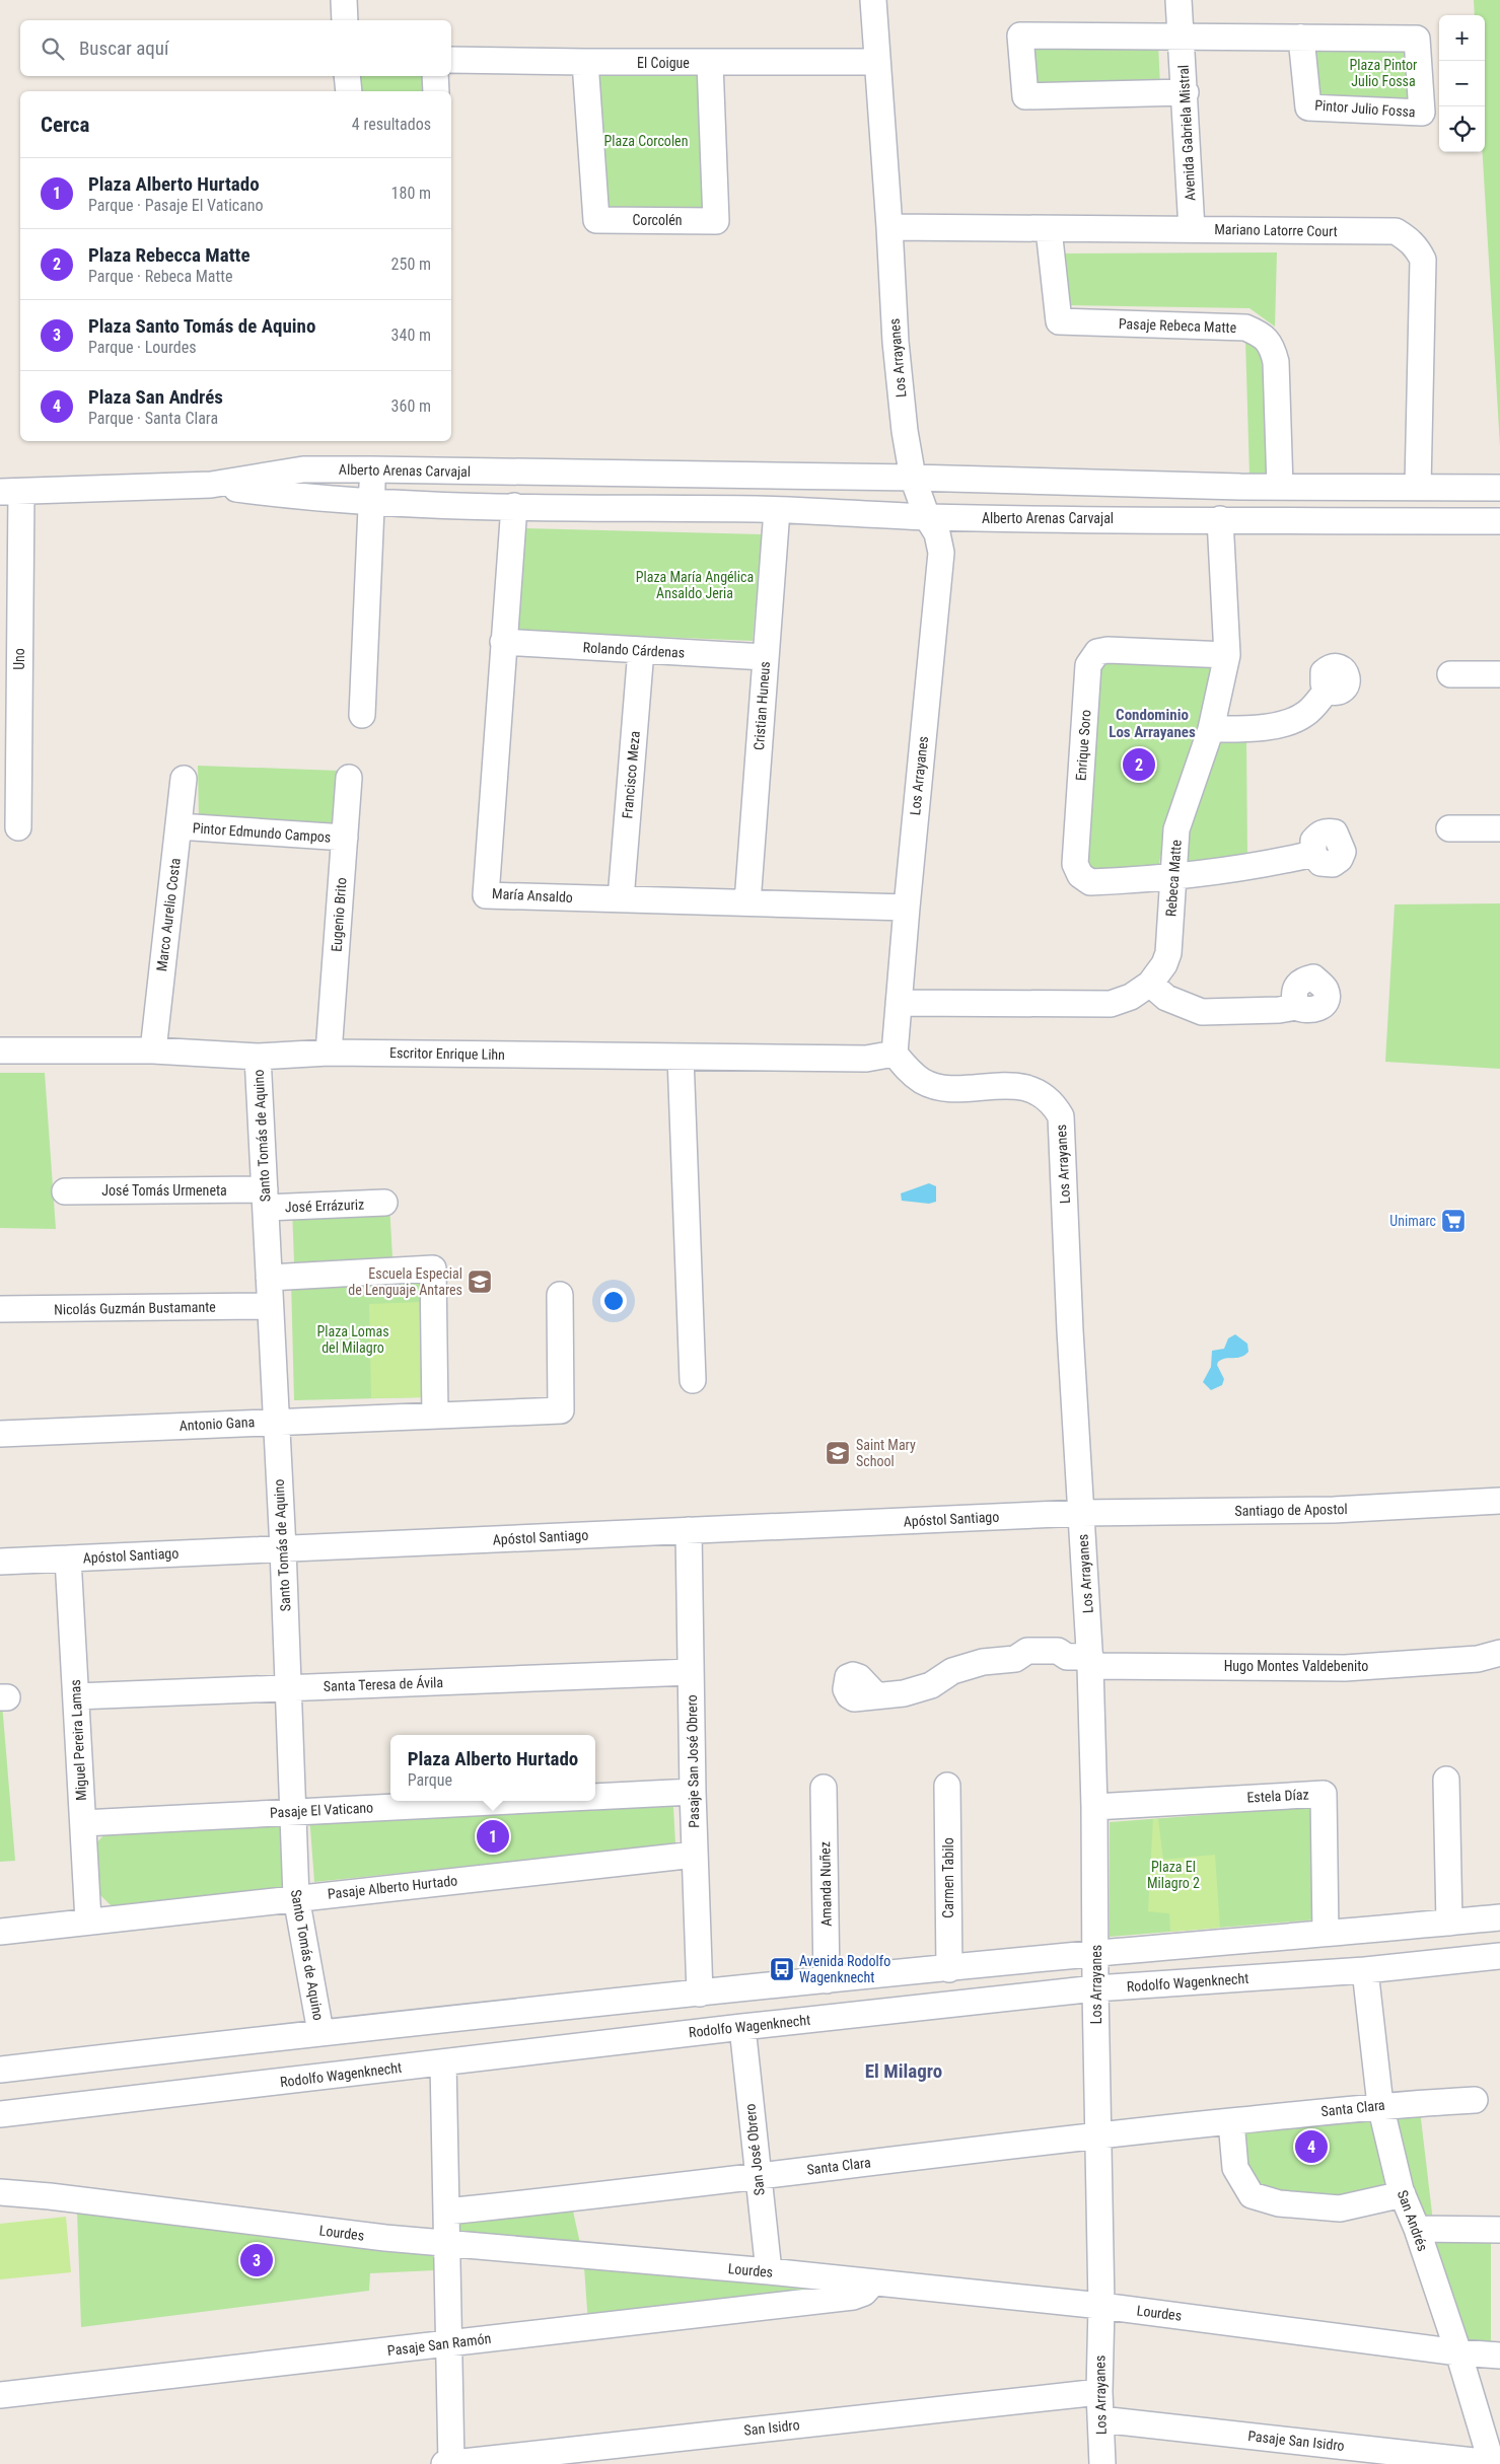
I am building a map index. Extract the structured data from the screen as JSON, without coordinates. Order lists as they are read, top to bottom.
{
  "streets": {
    "street": [
      "El Coigue",
      "Pintor Julio Fossa",
      "Avenida Gabriela Mistral",
      "Corcolén",
      "Mariano Latorre Court",
      "Pasaje Rebeca Matte",
      "Los Arrayanes",
      "Alberto Arenas Carvajal",
      "Rolando Cárdenas",
      "Uno",
      "Cristian Huneus",
      "Enrique Soro",
      "Francisco Meza",
      "Pintor Edmundo Campos",
      "Rebeca Matte",
      "María Ansaldo",
      "Marco Aurelio Costa",
      "Eugenio Brito",
      "Escritor Enrique Lihn",
      "Santo Tomás de Aquino",
      "José Tomás Urmeneta",
      "José Errázuriz",
      "Nicolás Guzmán Bustamante",
      "Antonio Gana",
      "Santiago de Apostol",
      "Apóstol Santiago",
      "Hugo Montes Valdebenito",
      "Santa Teresa de Ávila",
      "Miguel Pereira Lamas",
      "Pasaje San José Obrero",
      "Estela Díaz",
      "Pasaje El Vaticano",
      "Carmen Tabilo",
      "Amanda Nuñez",
      "Pasaje Alberto Hurtado",
      "Rodolfo Wagenknecht",
      "Santa Clara",
      "San José Obrero",
      "San Andrés",
      "Lourdes",
      "Pasaje San Ramón",
      "San Isidro",
      "Pasaje San Isidro"
    ]
  },
  "crossings": [
    ["El Coigue", "Corcolén"],
    ["El Coigue", "Los Arrayanes"],
    ["Pintor Julio Fossa", "Avenida Gabriela Mistral"],
    ["Avenida Gabriela Mistral", "Mariano Latorre Court"],
    ["Mariano Latorre Court", "Pasaje Rebeca Matte"],
    ["Mariano Latorre Court", "Los Arrayanes"],
    ["Mariano Latorre Court", "Alberto Arenas Carvajal"],
    ["Pasaje Rebeca Matte", "Alberto Arenas Carvajal"],
    ["Los Arrayanes", "Alberto Arenas Carvajal"],
    ["Los Arrayanes", "Rebeca Matte"],
    ["Los Arrayanes", "María Ansaldo"],
    ["Los Arrayanes", "Escritor Enrique Lihn"],
    ["Los Arrayanes", "Santiago de Apostol"],
    ["Los Arrayanes", "Apóstol Santiago"],
    ["Los Arrayanes", "Hugo Montes Valdebenito"],
    ["Los Arrayanes", "Estela Díaz"],
    ["Los Arrayanes", "Rodolfo Wagenknecht"],
    ["Los Arrayanes", "Santa Clara"],
    ["Los Arrayanes", "Lourdes"],
    ["Los Arrayanes", "San Isidro"],
    ["Los Arrayanes", "Pasaje San Isidro"],
    ["Alberto Arenas Carvajal", "Uno"],
    ["Alberto Arenas Carvajal", "Cristian Huneus"],
    ["Alberto Arenas Carvajal", "Rebeca Matte"],
    ["Alberto Arenas Carvajal", "María Ansaldo"],
    ["Rolando Cárdenas", "Cristian Huneus"],
    ["Rolando Cárdenas", "Francisco Meza"],
    ["Rolando Cárdenas", "María Ansaldo"],
    ["Cristian Huneus", "María Ansaldo"],
    ["Enrique Soro", "Rebeca Matte"],
    ["Francisco Meza", "María Ansaldo"],
    ["Pintor Edmundo Campos", "Marco Aurelio Costa"],
    ["Pintor Edmundo Campos", "Eugenio Brito"],
    ["Marco Aurelio Costa", "Escritor Enrique Lihn"],
    ["Eugenio Brito", "Escritor Enrique Lihn"],
    ["Escritor Enrique Lihn", "Santo Tomás de Aquino"],
    ["Santo Tomás de Aquino", "José Tomás Urmeneta"],
    ["Santo Tomás de Aquino", "José Errázuriz"],
    ["Santo Tomás de Aquino", "Nicolás Guzmán Bustamante"],
    ["Santo Tomás de Aquino", "Antonio Gana"],
    ["Santo Tomás de Aquino", "Apóstol Santiago"],
    ["Santo Tomás de Aquino", "Santa Teresa de Ávila"],
    ["Santo Tomás de Aquino", "Pasaje El Vaticano"],
    ["Santo Tomás de Aquino", "Pasaje Alberto Hurtado"],
    ["José Tomás Urmeneta", "José Errázuriz"],
    ["Santiago de Apostol", "Apóstol Santiago"],
    ["Apóstol Santiago", "Miguel Pereira Lamas"],
    ["Apóstol Santiago", "Pasaje San José Obrero"],
    ["Santa Teresa de Ávila", "Miguel Pereira Lamas"],
    ["Santa Teresa de Ávila", "Pasaje San José Obrero"],
    ["Miguel Pereira Lamas", "Pasaje El Vaticano"],
    ["Miguel Pereira Lamas", "Pasaje Alberto Hurtado"],
    ["Pasaje San José Obrero", "Pasaje El Vaticano"],
    ["Pasaje San José Obrero", "Pasaje Alberto Hurtado"],
    ["Rodolfo Wagenknecht", "San José Obrero"],
    ["Rodolfo Wagenknecht", "San Andrés"],
    ["Santa Clara", "San José Obrero"],
    ["Santa Clara", "San Andrés"],
    ["San José Obrero", "Lourdes"],
    ["San Andrés", "Lourdes"],
    ["San Andrés", "Pasaje San Isidro"],
    ["Lourdes", "Pasaje San Ramón"]
  ],
  "districts": ["Condominio Los Arrayanes", "El Milagro"],
  "parks": [
    "Plaza Pintor Julio Fossa",
    "Plaza Corcolen",
    "Plaza María Angélica Ansaldo Jeria",
    "Plaza Lomas del Milagro",
    "Plaza El Milagro 2"
  ],
  "places": {
    "supermarket": ["Unimarc"],
    "school or university": ["Escuela Especial de Lenguaje Antares", "Saint Mary School"],
    "bus stop": ["Avenida Rodolfo Wagenknecht"]
  },
  "page": {
    "map_buttons": ["+", "−"],
    "search": "Buscar aquí",
    "heading": ["Cerca", "4 resultados"],
    "list": [
      {
        "mark": "1",
        "name": "Plaza Alberto Hurtado",
        "note": "Parque · Pasaje El Vaticano",
        "value": "180 m"
      },
      {
        "mark": "2",
        "name": "Plaza Rebecca Matte",
        "note": "Parque · Rebeca Matte",
        "value": "250 m"
      },
      {
        "mark": "3",
        "name": "Plaza Santo Tomás de Aquino",
        "note": "Parque · Lourdes",
        "value": "340 m"
      },
      {
        "mark": "4",
        "name": "Plaza San Andrés",
        "note": "Parque · Santa Clara",
        "value": "360 m"
      }
    ],
    "pins": [
      "2",
      "1",
      "4",
      "3"
    ],
    "popup": ["Plaza Alberto Hurtado", "Parque"]
  }
}
